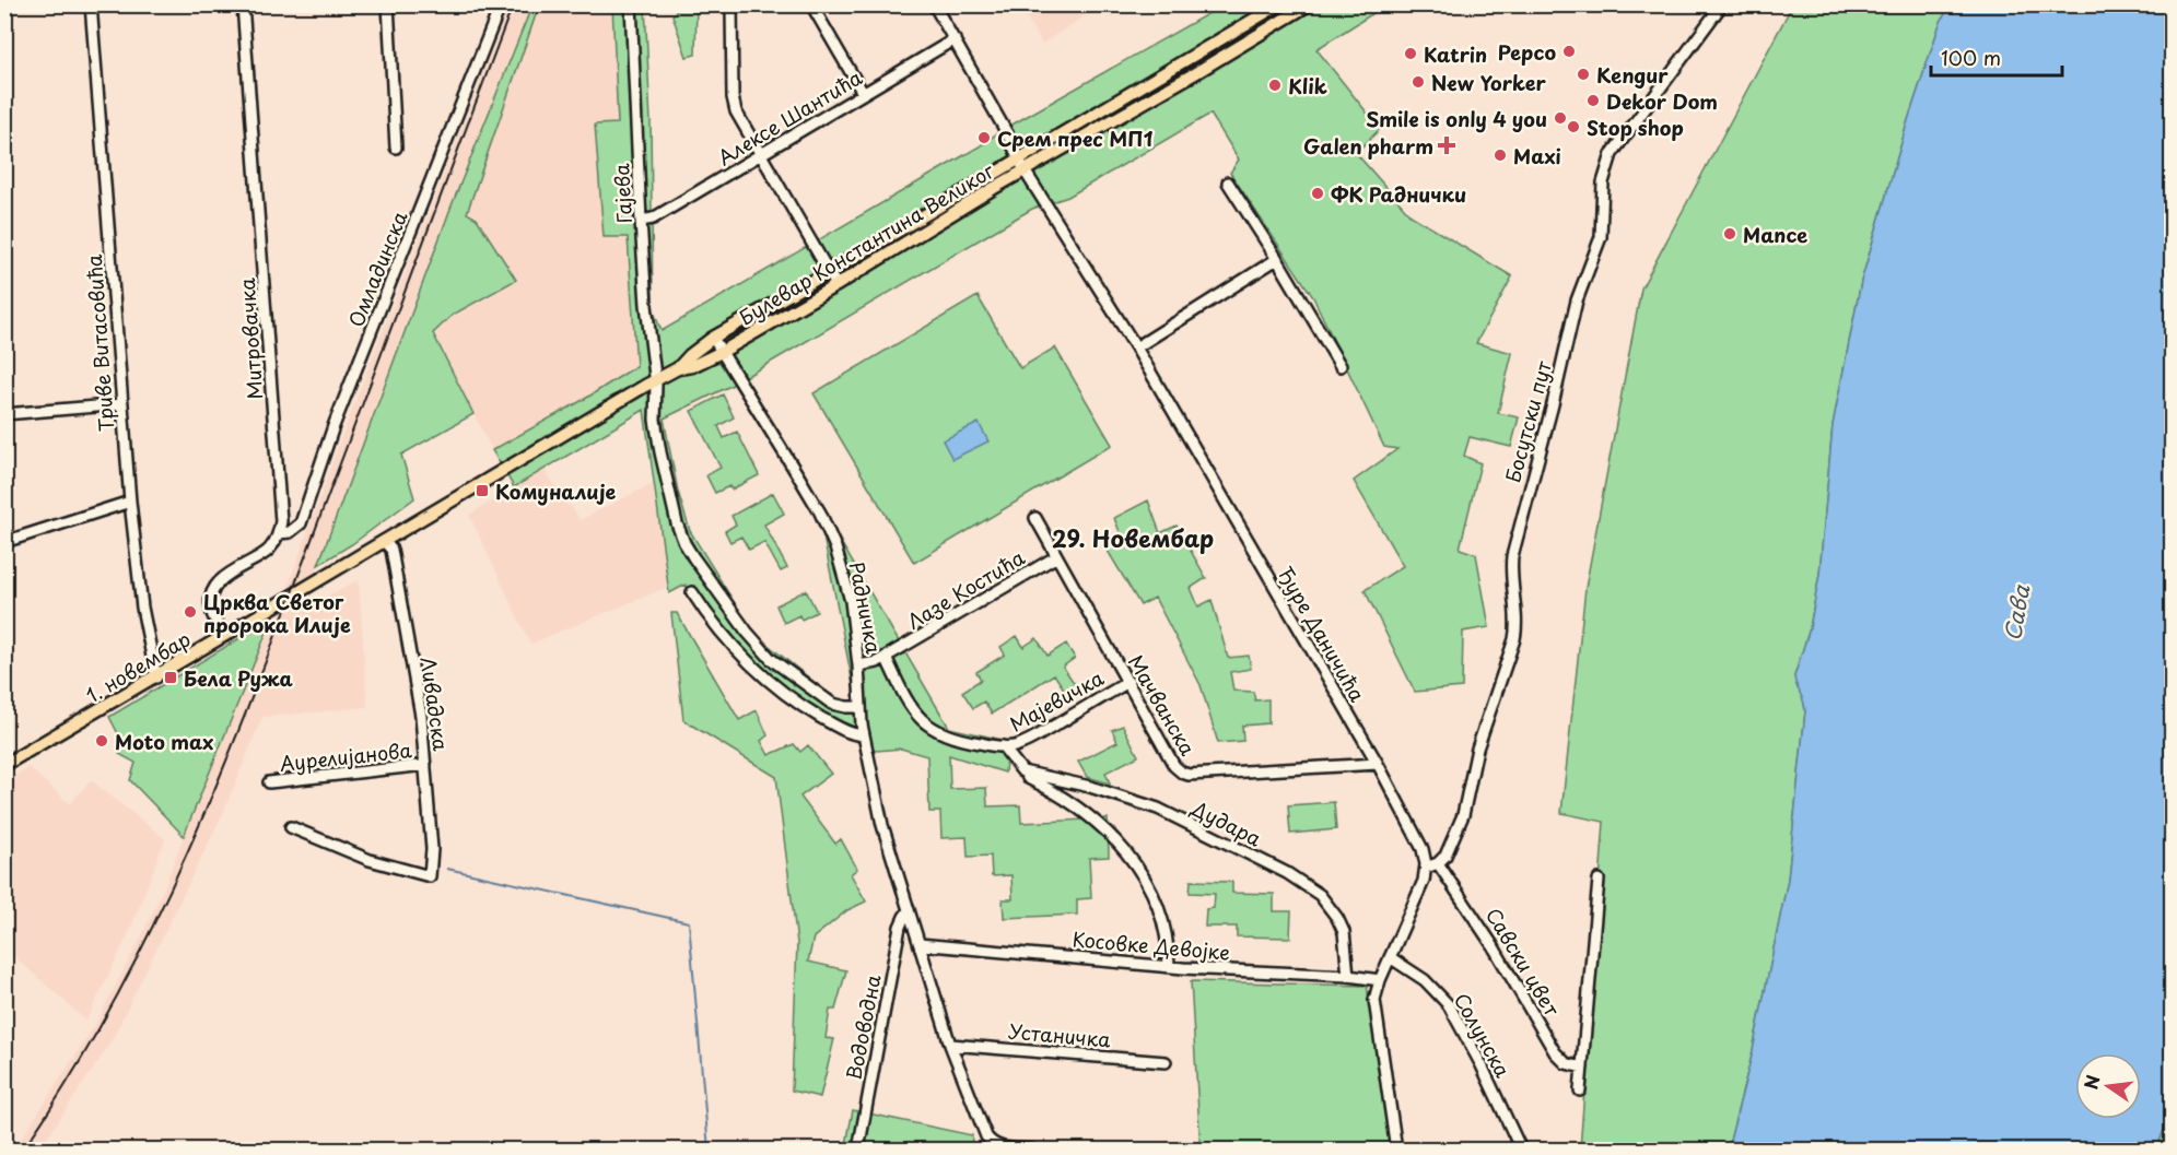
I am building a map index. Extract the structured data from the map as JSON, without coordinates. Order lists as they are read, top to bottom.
{
  "streets": {
    "main road": ["Булевар Константина Великог", "1. новембар"],
    "street": [
      "Алексе Шантића",
      "Гајева",
      "Омладинска",
      "Митровачка",
      "Триве Витасовића",
      "Босутски пут",
      "Лазе Костића",
      "Радничка",
      "Ђуре Даничића",
      "Мајевичка",
      "Ливадска",
      "Мачванска",
      "Аурелијанова",
      "Дудара",
      "Косовке Девојке",
      "Савски цвет",
      "Водоводна",
      "Устаничка",
      "Солунска"
    ]
  },
  "crossings": [
    ["Алексе Шантића", "Гајева"],
    ["Алексе Шантића", "Ђуре Даничића"],
    ["Гајева", "Булевар Константина Великог"],
    ["Гајева", "Радничка"],
    ["Булевар Константина Великог", "Радничка"],
    ["Булевар Константина Великог", "Ђуре Даничића"],
    ["Булевар Константина Великог", "1. новембар"],
    ["Булевар Константина Великог", "Ливадска"],
    ["Омладинска", "Митровачка"],
    ["Триве Витасовића", "1. новембар"],
    ["Босутски пут", "Савски цвет"],
    ["Лазе Костића", "Радничка"],
    ["Лазе Костића", "Мајевичка"],
    ["Лазе Костића", "Мачванска"],
    ["Радничка", "Водоводна"],
    ["Ђуре Даничића", "Мачванска"],
    ["Мајевичка", "Мачванска"],
    ["Ливадска", "Аурелијанова"],
    ["Дудара", "Косовке Девојке"]
  ],
  "districts": ["29. Новембар"],
  "water": ["Сава"],
  "places": {
    "other": [
      "Pepco",
      "Katrin",
      "Kengur",
      "New Yorker",
      "Klik",
      "Dekor Dom",
      "Smile is only 4 you",
      "Stop shop",
      "Срем прес МП1",
      "Maxi",
      "ФК Раднички",
      "Mance",
      "Црква Светог пророка Илије",
      "Moto max"
    ],
    "health": ["Galen pharm"],
    "transit": ["Комуналије", "Бела Ружа"]
  },
  "scale_bar": "100 m",
  "north": "left"
}
